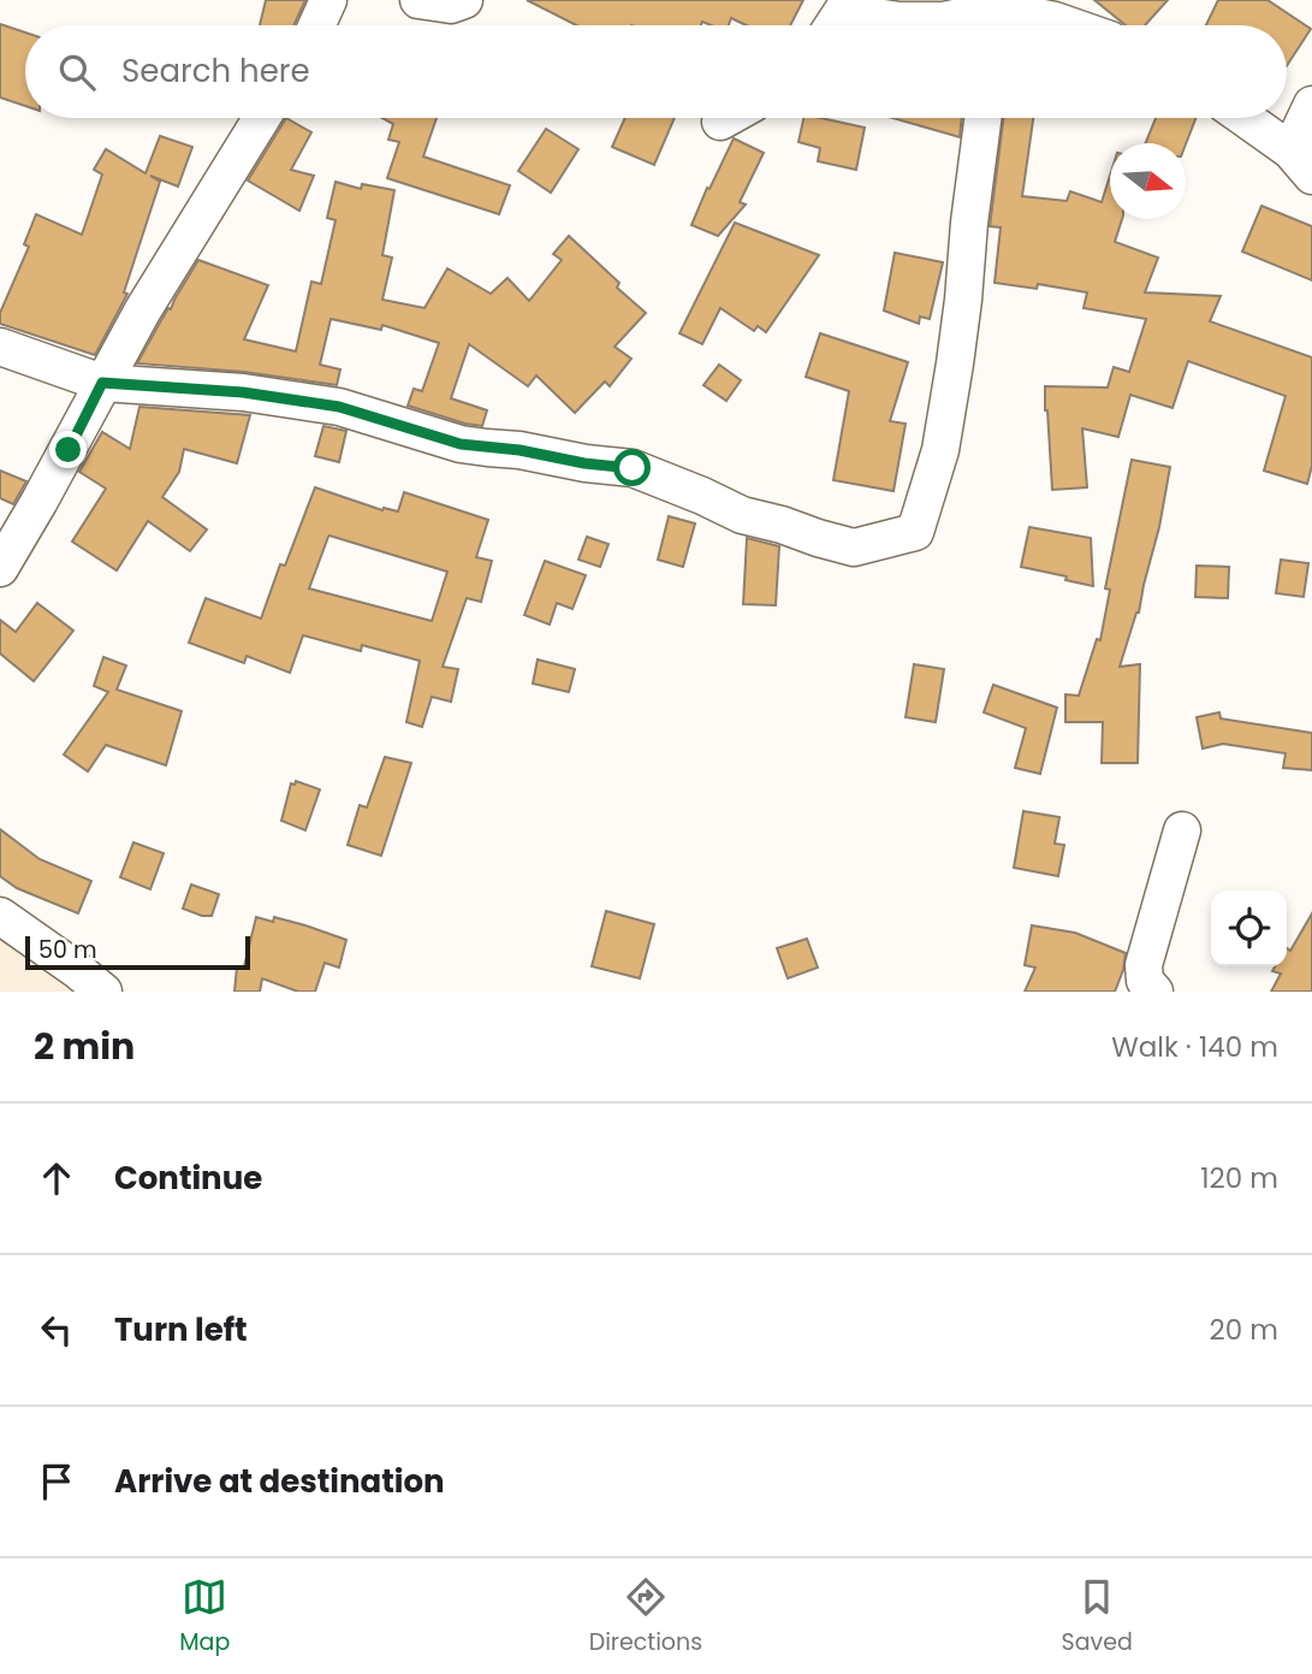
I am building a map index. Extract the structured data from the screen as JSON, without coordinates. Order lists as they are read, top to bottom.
{
  "scale_bar": "50 m",
  "north": "right",
  "page": {
    "search": "Search here",
    "scale": "50 m",
    "heading": ["2 min", "Walk · 140 m"],
    "list": [
      ["Continue", "120 m"],
      ["Turn left", "20 m"],
      "Arrive at destination"
    ],
    "nav": ["Map", "Directions", "Saved"]
  }
}
